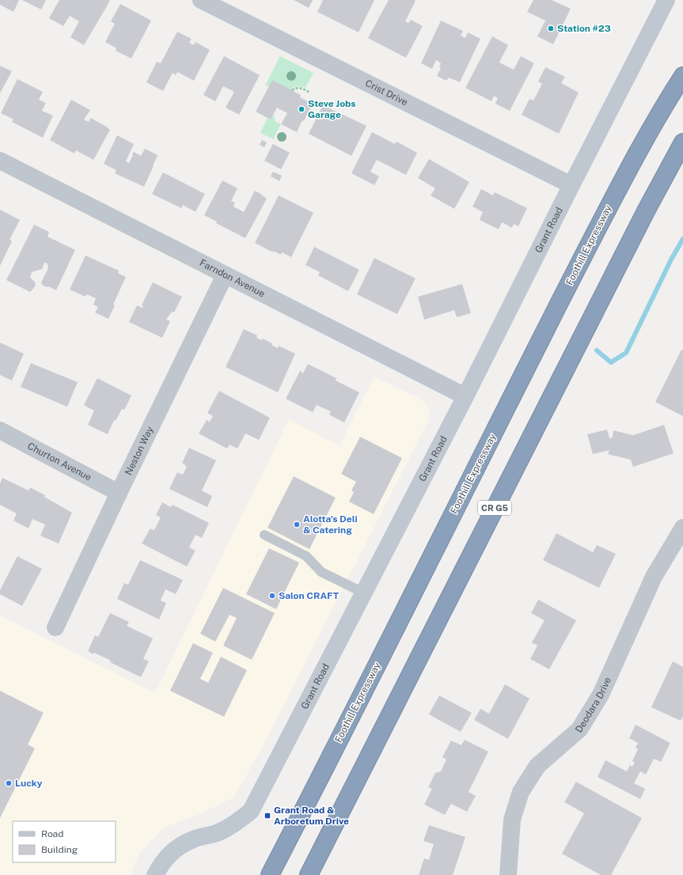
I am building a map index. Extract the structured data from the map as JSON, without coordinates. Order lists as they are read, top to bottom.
{
  "streets": {
    "highway": ["Foothill Expressway", "CR G5"],
    "street": [
      "Crist Drive",
      "Grant Road",
      "Farndon Avenue",
      "Neston Way",
      "Churton Avenue",
      "Deodara Drive"
    ]
  },
  "crossings": [
    ["Crist Drive", "Grant Road"],
    ["Grant Road", "Farndon Avenue"],
    ["Farndon Avenue", "Neston Way"],
    ["Neston Way", "Churton Avenue"]
  ],
  "places": {
    "other": [
      "Station #23",
      "Steve Jobs Garage",
      "Alotta's Deli & Catering",
      "Salon CRAFT",
      "Lucky"
    ],
    "transit": ["Grant Road & Arboretum Drive"]
  },
  "legend": ["Road", "Building"]
}
